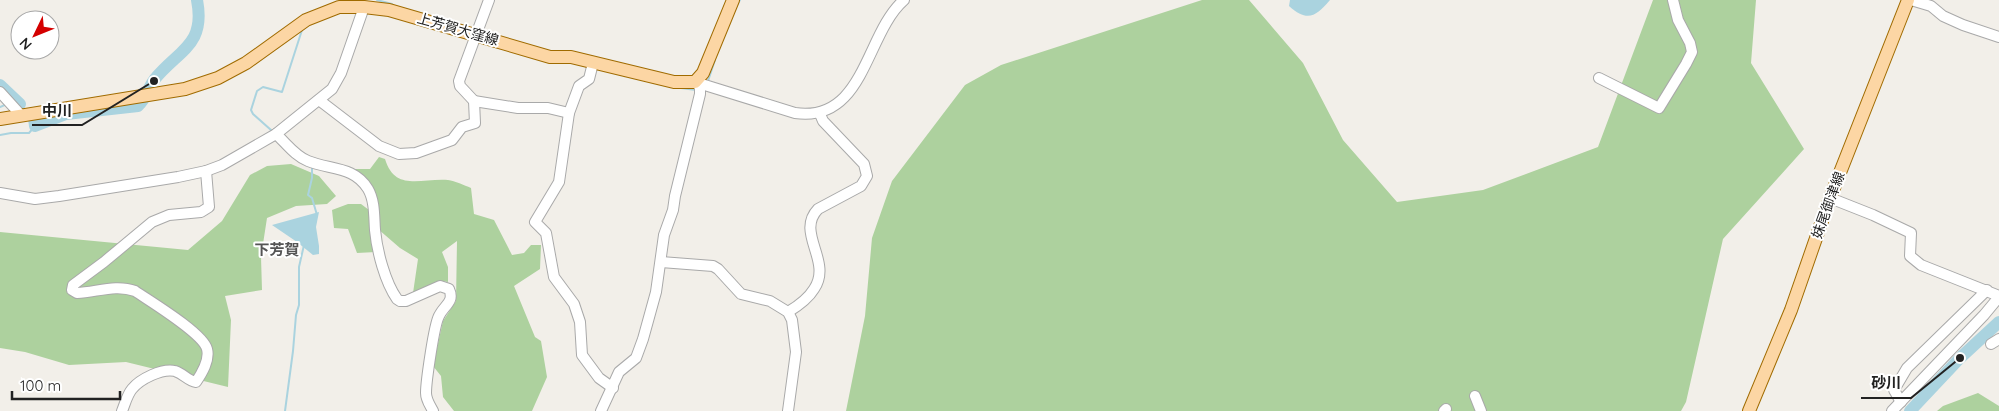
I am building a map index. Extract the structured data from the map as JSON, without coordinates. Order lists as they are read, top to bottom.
{
  "streets": {
    "main road": ["上芳賀大窪線", "妹尾御津線"]
  },
  "districts": ["下芳賀"],
  "places": ["中川", "砂川"],
  "scale_bar": "100 m",
  "north": "bottom left"
}
